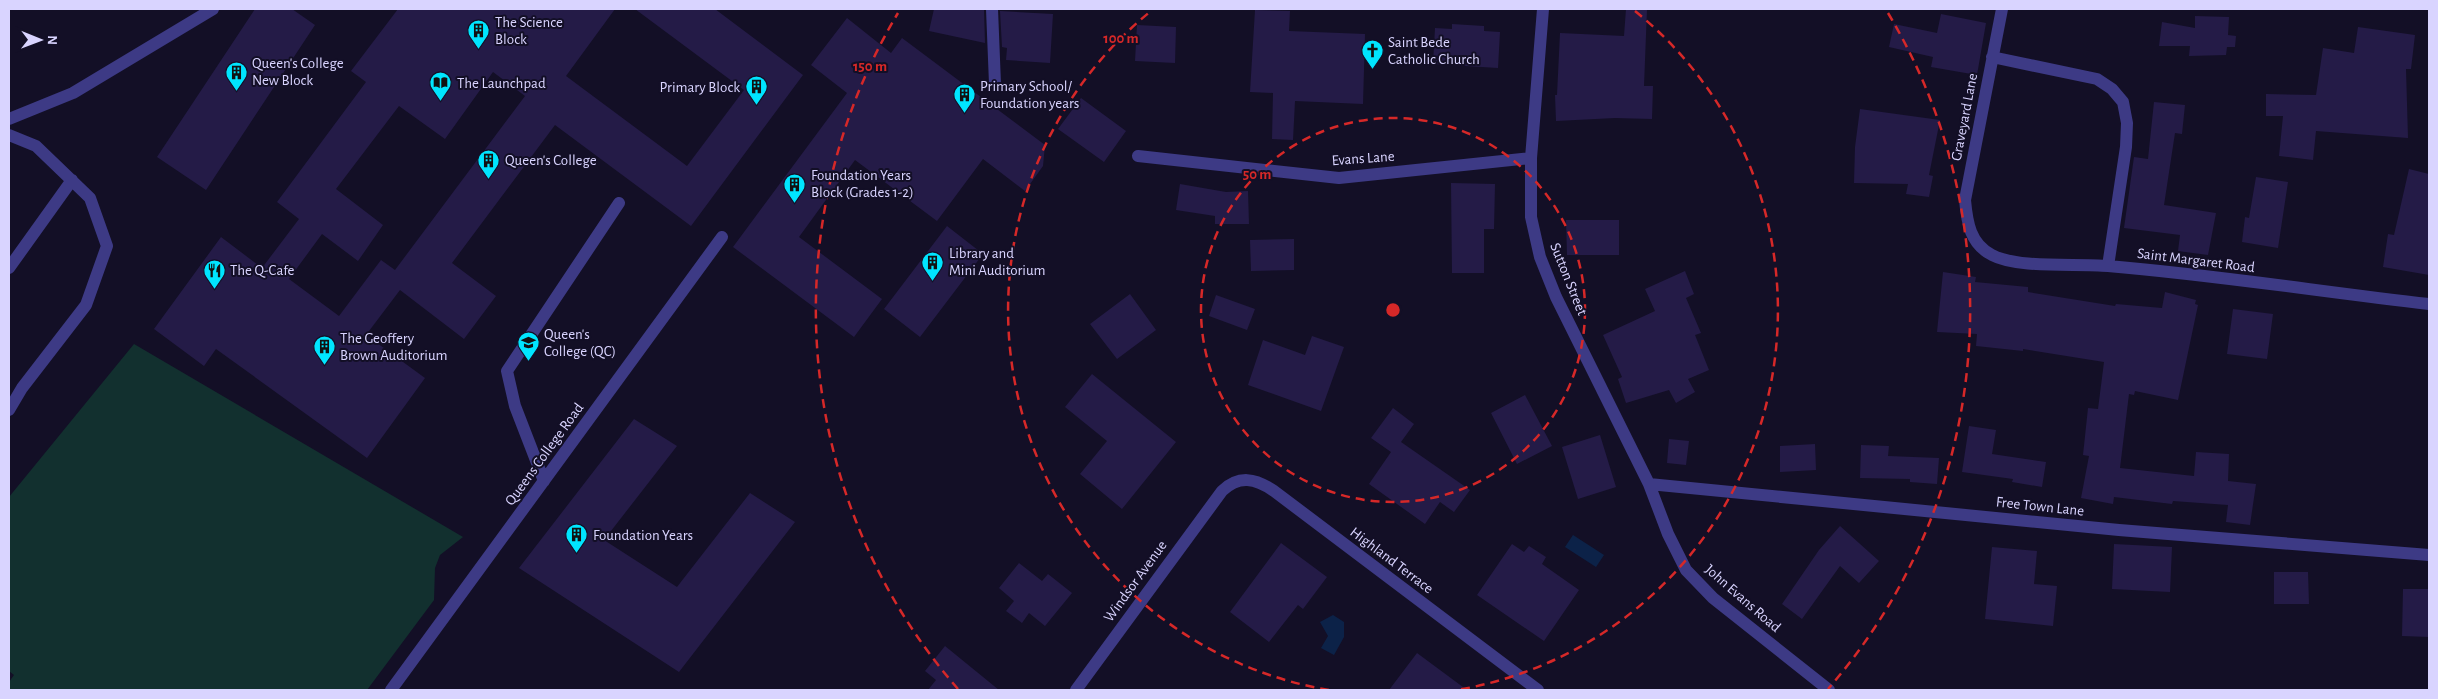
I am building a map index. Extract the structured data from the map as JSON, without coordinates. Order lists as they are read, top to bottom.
{
  "streets": {
    "street": [
      "Graveyard Lane",
      "Evans Lane",
      "Saint Margaret Road",
      "Sutton Street",
      "Queens College Road",
      "Free Town Lane",
      "Highland Terrace",
      "Windsor Avenue",
      "John Evans Road"
    ]
  },
  "crossings": [
    ["Graveyard Lane", "Saint Margaret Road"],
    ["Evans Lane", "Sutton Street"],
    ["Sutton Street", "Free Town Lane"],
    ["Sutton Street", "John Evans Road"],
    ["Free Town Lane", "John Evans Road"],
    ["Highland Terrace", "Windsor Avenue"]
  ],
  "places": {
    "building": [
      "The Science Block",
      "Queen's College New Block",
      "Primary Block",
      "Primary School/ Foundation years",
      "Queen's College",
      "Foundation Years Block (Grades 1-2)",
      "Library and Mini Auditorium",
      "The Geoffery Brown Auditorium",
      "Foundation Years"
    ],
    "church": ["Saint Bede Catholic Church"],
    "library": ["The Launchpad"],
    "restaurant": ["The Q-Cafe"],
    "school or university": ["Queen's College (QC)"]
  },
  "north": "right",
  "rings": ["100 m", "150 m", "50 m"]
}
